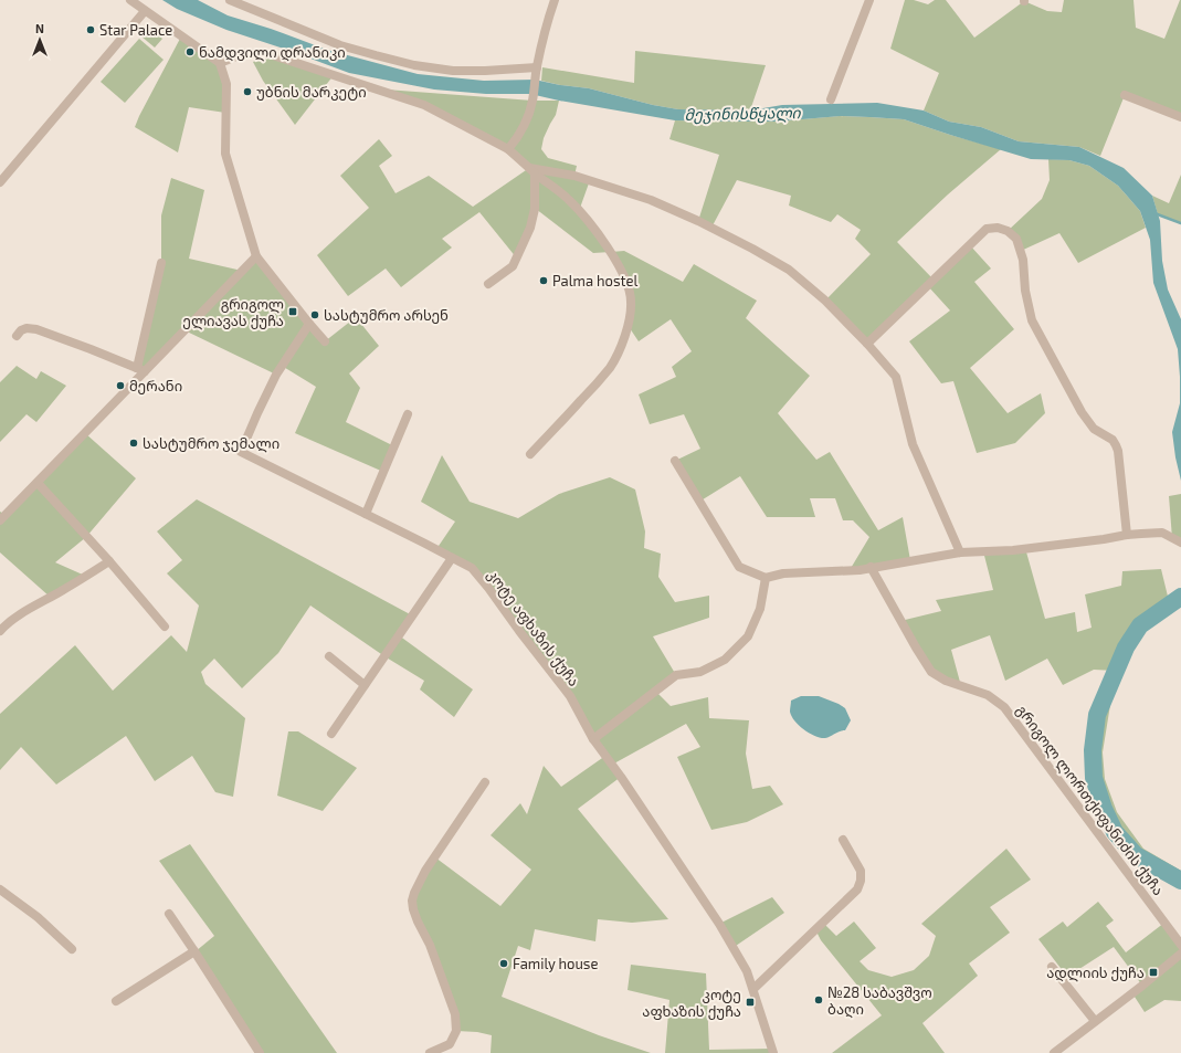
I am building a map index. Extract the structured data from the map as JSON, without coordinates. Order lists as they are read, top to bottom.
{
  "streets": {
    "street": ["კოტე აფხაზის ქუჩა", "გრიგოლ ლორთქიფანიძის ქუჩა"]
  },
  "water": ["მეჯინისწყალი"],
  "places": {
    "other": [
      "Star Palace",
      "ნამდვილი დრანიკი",
      "უბნის მარკეტი",
      "Palma hostel",
      "სასტუმრო არსენ",
      "მერანი",
      "სასტუმრო ჯემალი",
      "Family house",
      "№28 საბავშვო ბაღი"
    ],
    "transit": ["გრიგოლ ელიავას ქუჩა", "ადლიის ქუჩა", "კოტე აფხაზის ქუჩა"]
  },
  "north": "top"
}
